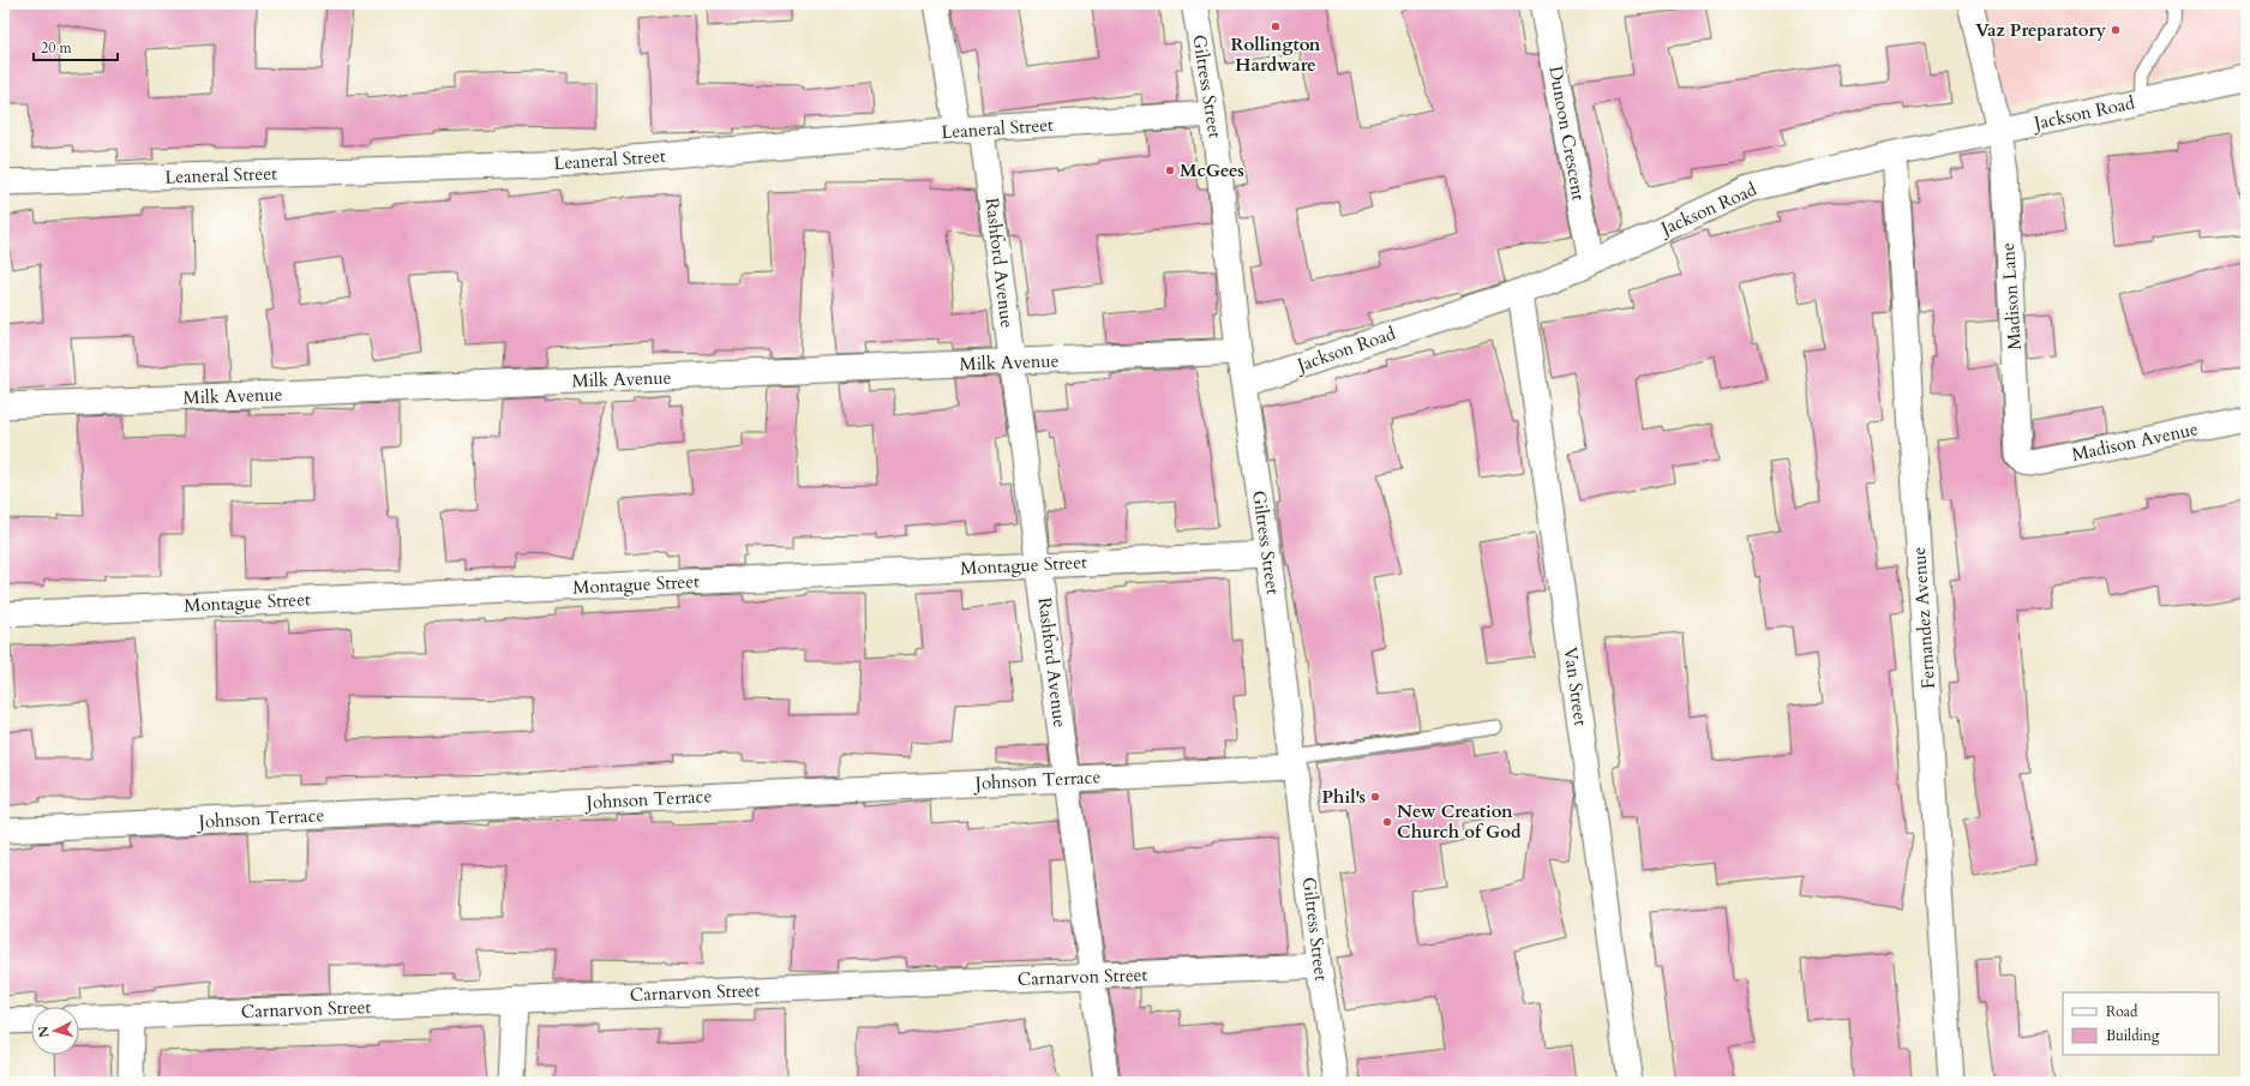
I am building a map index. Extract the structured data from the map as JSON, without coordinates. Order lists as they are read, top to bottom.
{
  "streets": {
    "street": [
      "Giltress Street",
      "Jackson Road",
      "Leaneral Street",
      "Dunoon Crescent",
      "Rashford Avenue",
      "Madison Lane",
      "Milk Avenue",
      "Madison Avenue",
      "Montague Street",
      "Fernandez Avenue",
      "Van Street",
      "Johnson Terrace",
      "Carnarvon Street"
    ]
  },
  "crossings": [
    ["Giltress Street", "Jackson Road"],
    ["Giltress Street", "Leaneral Street"],
    ["Giltress Street", "Milk Avenue"],
    ["Giltress Street", "Montague Street"],
    ["Giltress Street", "Johnson Terrace"],
    ["Giltress Street", "Carnarvon Street"],
    ["Jackson Road", "Dunoon Crescent"],
    ["Jackson Road", "Madison Lane"],
    ["Jackson Road", "Fernandez Avenue"],
    ["Jackson Road", "Van Street"],
    ["Leaneral Street", "Rashford Avenue"],
    ["Rashford Avenue", "Milk Avenue"],
    ["Rashford Avenue", "Montague Street"],
    ["Rashford Avenue", "Johnson Terrace"],
    ["Rashford Avenue", "Carnarvon Street"],
    ["Madison Lane", "Madison Avenue"]
  ],
  "places": [
    "Rollington Hardware",
    "Vaz Preparatory",
    "McGees",
    "Phil's",
    "New Creation Church of God"
  ],
  "legend": ["Road", "Building"],
  "scale_bar": "20 m",
  "north": "left"
}
